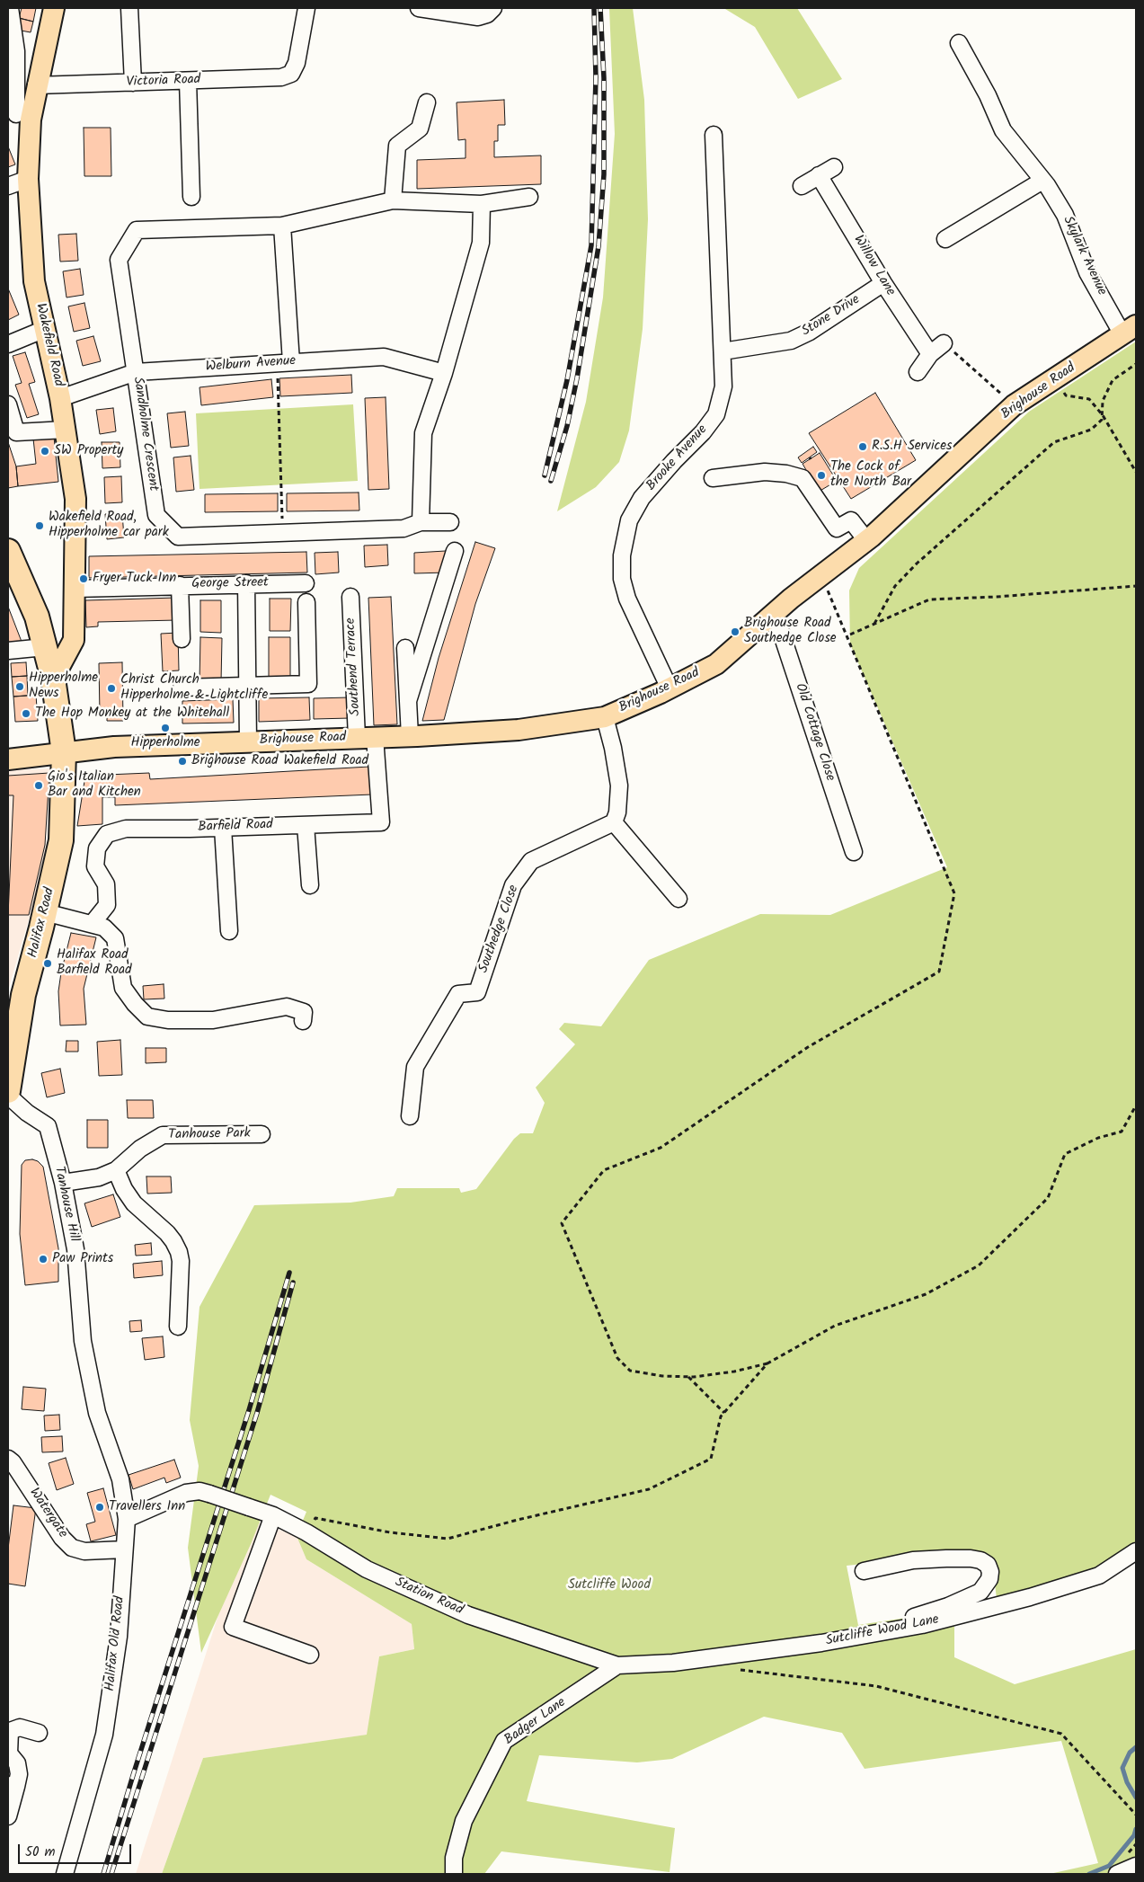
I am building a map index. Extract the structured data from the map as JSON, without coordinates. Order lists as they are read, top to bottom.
{
  "streets": {
    "highway": ["Halifax Road"],
    "main road": ["Wakefield Road", "Brighouse Road"],
    "street": [
      "Victoria Road",
      "Skylark Avenue",
      "Willow Lane",
      "Stone Drive",
      "Welburn Avenue",
      "Sandholme Crescent",
      "Brooke Avenue",
      "George Street",
      "Southend Terrace",
      "Old Cottage Close",
      "Barfield Road",
      "Southedge Close",
      "Tanhouse Park",
      "Tanhouse Hill",
      "Watergate",
      "Station Road",
      "Sutcliffe Wood Lane",
      "Halifax Old Road",
      "Badger Lane"
    ]
  },
  "crossings": [
    ["Victoria Road", "Wakefield Road"],
    ["Skylark Avenue", "Brighouse Road"],
    ["Willow Lane", "Stone Drive"],
    ["Stone Drive", "Brooke Avenue"],
    ["Wakefield Road", "Welburn Avenue"],
    ["Wakefield Road", "George Street"],
    ["Wakefield Road", "Halifax Road"],
    ["Welburn Avenue", "Sandholme Crescent"],
    ["Brighouse Road", "Brooke Avenue"],
    ["Brighouse Road", "Southend Terrace"],
    ["Brighouse Road", "Old Cottage Close"],
    ["Brighouse Road", "Barfield Road"],
    ["Brighouse Road", "Halifax Road"],
    ["Southend Terrace", "Barfield Road"],
    ["Tanhouse Park", "Tanhouse Hill"],
    ["Tanhouse Hill", "Halifax Old Road"],
    ["Watergate", "Halifax Old Road"],
    ["Station Road", "Sutcliffe Wood Lane"],
    ["Station Road", "Halifax Old Road"],
    ["Station Road", "Badger Lane"],
    ["Sutcliffe Wood Lane", "Badger Lane"]
  ],
  "parks": ["Sutcliffe Wood"],
  "places": [
    "R.S.H Services",
    "SW Property",
    "The Cock of the North Bar",
    "Wakefield Road, Hipperholme car park",
    "Fryer Tuck Inn",
    "Brighouse Road Southedge Close",
    "Hipperholme News",
    "Christ Church Hipperholme & Lightcliffe",
    "The Hop Monkey at the Whitehall",
    "Hipperholme",
    "Brighouse Road Wakefield Road",
    "Gio's Italian Bar and Kitchen",
    "Halifax Road Barfield Road",
    "Paw Prints",
    "Travellers Inn"
  ],
  "scale_bar": "50 m"
}
